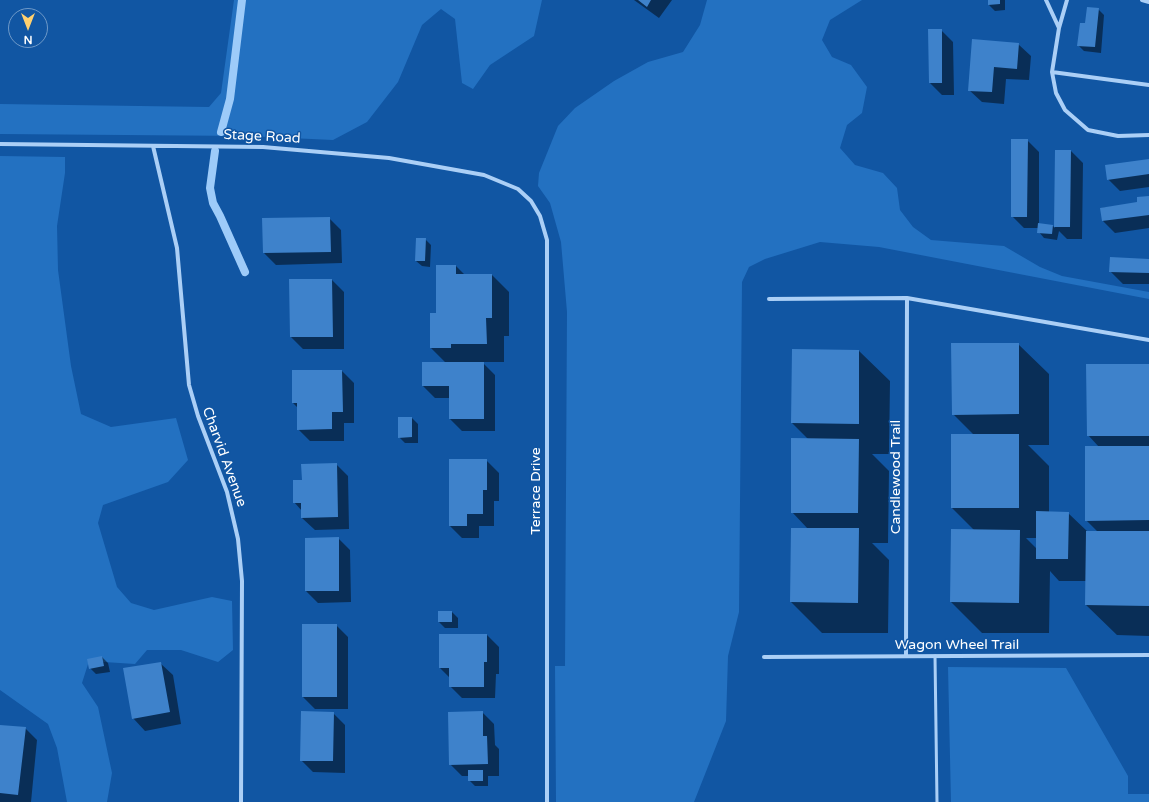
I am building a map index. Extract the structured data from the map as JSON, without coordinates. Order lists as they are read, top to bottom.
{
  "streets": {
    "street": [
      "Stage Road",
      "Charvid Avenue",
      "Candlewood Trail",
      "Terrace Drive",
      "Wagon Wheel Trail"
    ]
  },
  "crossings": [
    ["Stage Road", "Charvid Avenue"],
    ["Stage Road", "Terrace Drive"],
    ["Candlewood Trail", "Wagon Wheel Trail"]
  ],
  "north": "bottom"
}
